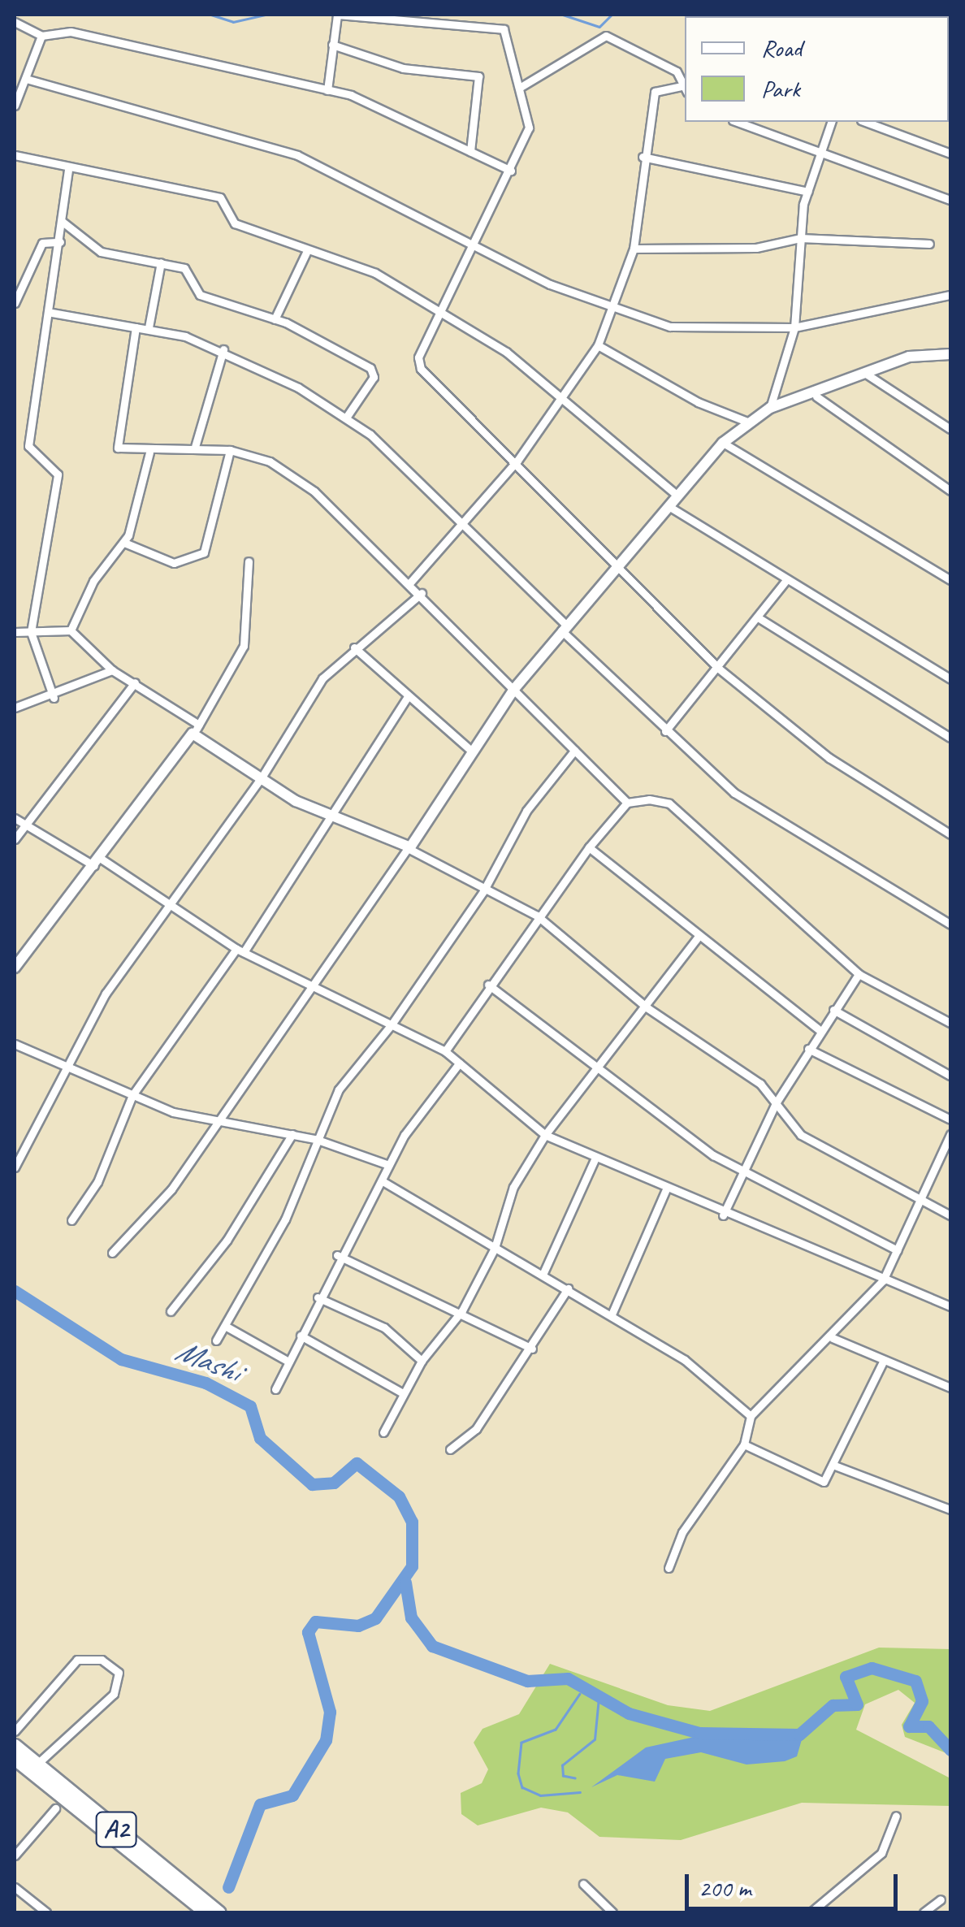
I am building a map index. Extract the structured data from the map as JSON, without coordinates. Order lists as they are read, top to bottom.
{
  "streets": {
    "highway": ["A2"]
  },
  "water": ["Mashi"],
  "legend": ["Road", "Park"],
  "scale_bar": "200 m"
}
